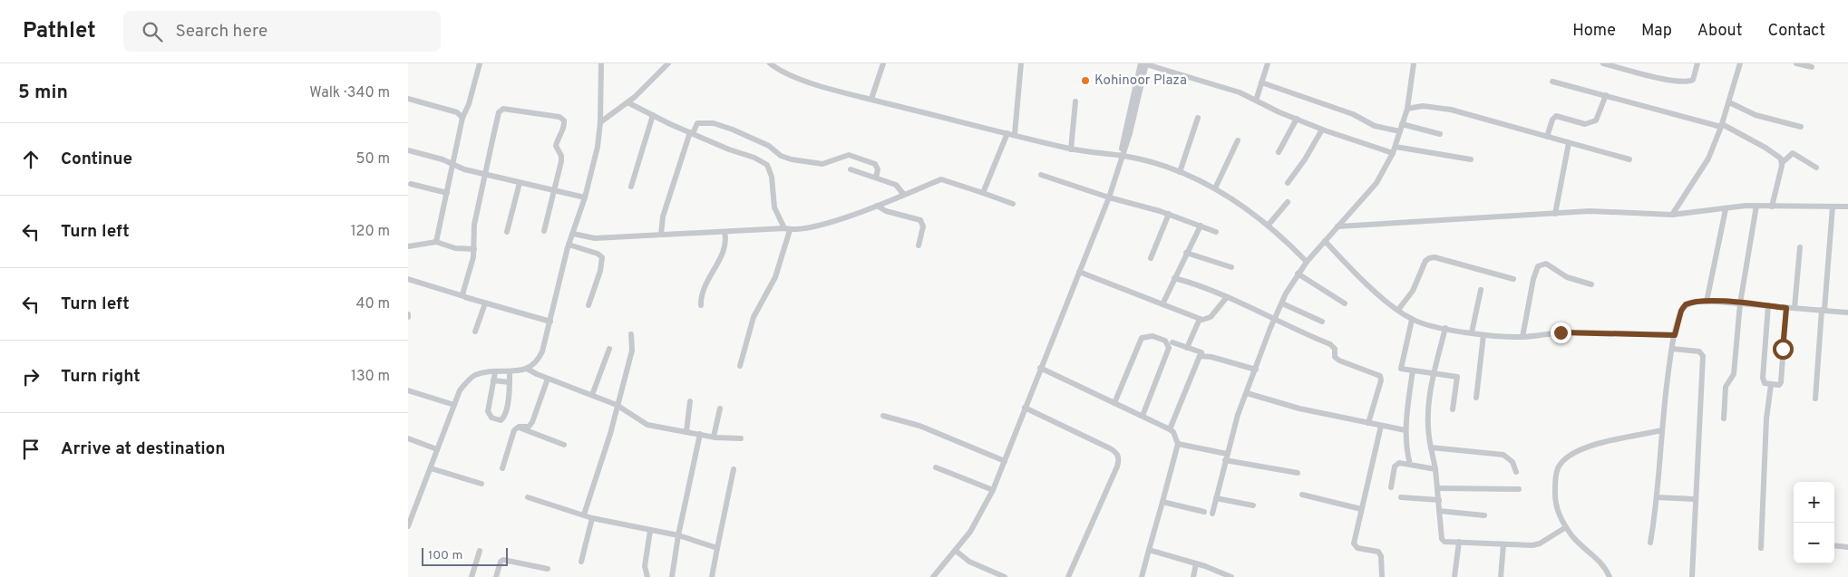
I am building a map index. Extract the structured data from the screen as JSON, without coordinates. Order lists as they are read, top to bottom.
{
  "places": ["Kohinoor Plaza"],
  "scale_bar": "100 m",
  "page": {
    "header": "Pathlet",
    "search": "Search here",
    "nav": [
      "Home",
      "Map",
      "About",
      "Contact"
    ],
    "heading": ["5 min", "Walk · 340 m"],
    "list": [
      ["Continue", "50 m"],
      ["Turn left", "120 m"],
      ["Turn left", "40 m"],
      ["Turn right", "130 m"],
      "Arrive at destination"
    ],
    "map_buttons": ["+", "−"],
    "scale": "100 m"
  }
}
